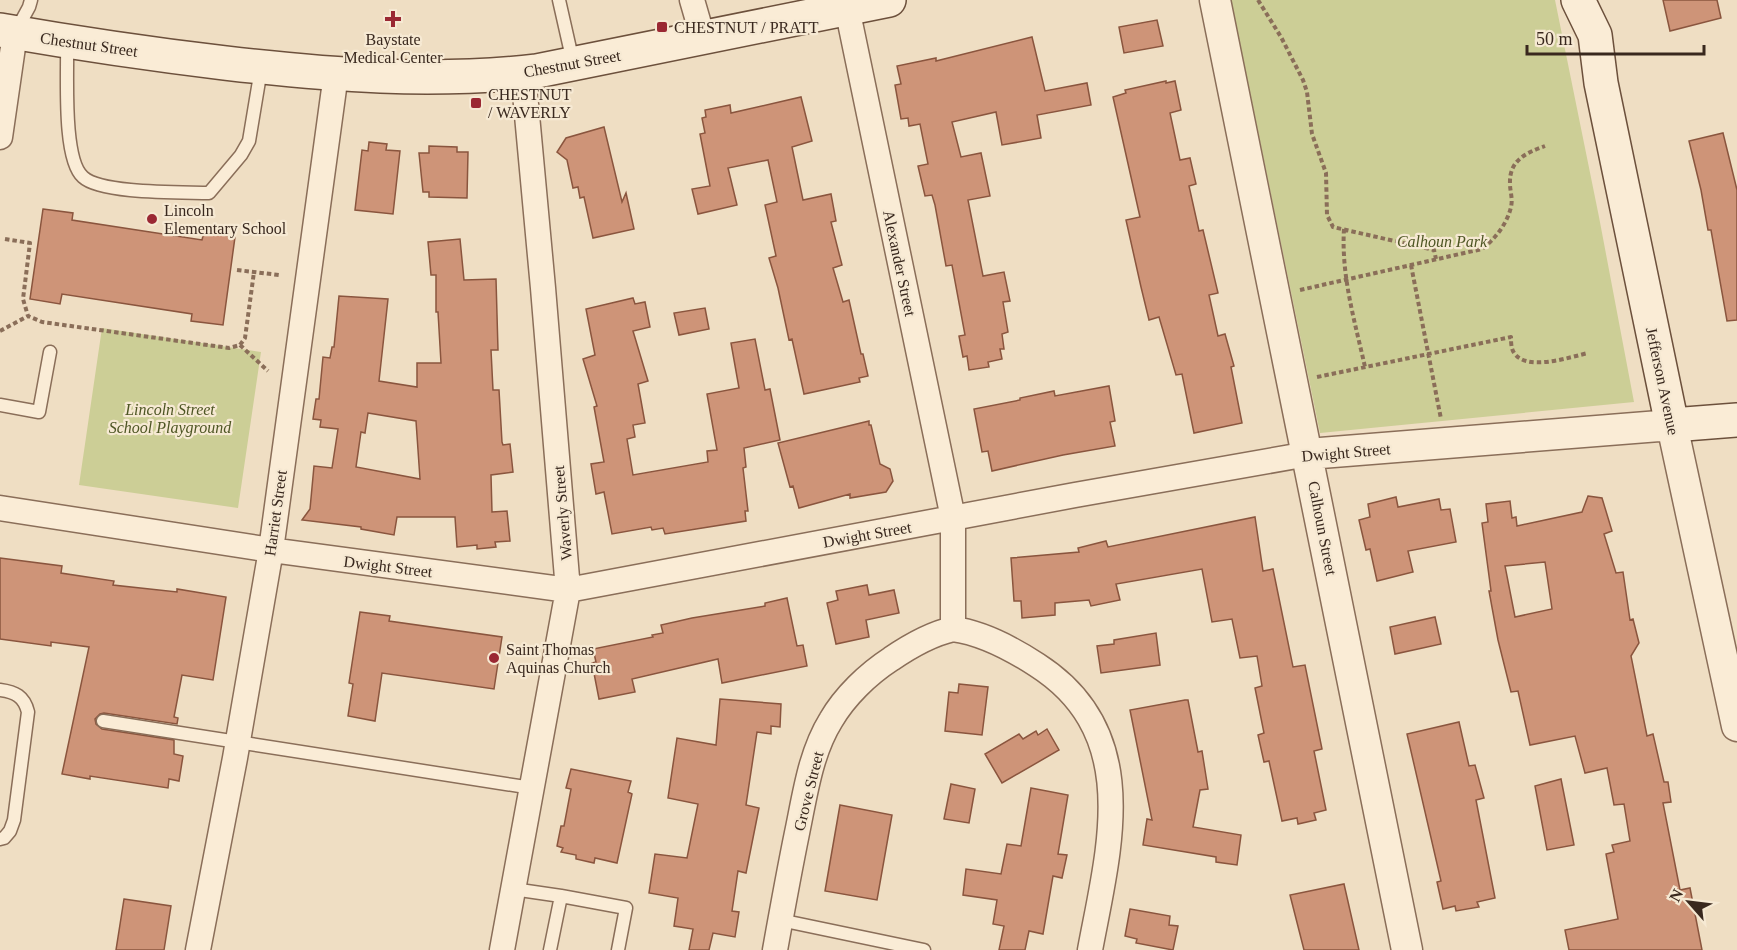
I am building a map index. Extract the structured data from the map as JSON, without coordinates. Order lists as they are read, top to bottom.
{
  "streets": {
    "main road": ["Chestnut Street", "Jefferson Avenue", "Dwight Street"],
    "street": [
      "Alexander Street",
      "Harriet Street",
      "Waverly Street",
      "Calhoun Street",
      "Grove Street"
    ]
  },
  "crossings": [
    ["Chestnut Street", "Alexander Street"],
    ["Chestnut Street", "Harriet Street"],
    ["Chestnut Street", "Waverly Street"],
    ["Alexander Street", "Dwight Street"],
    ["Jefferson Avenue", "Dwight Street"],
    ["Dwight Street", "Harriet Street"],
    ["Dwight Street", "Waverly Street"],
    ["Dwight Street", "Calhoun Street"]
  ],
  "parks": ["Calhoun Park", "Lincoln Street School Playground"],
  "places": {
    "health": ["Baystate Medical Center"],
    "transit": ["CHESTNUT / PRATT", "CHESTNUT / WAVERLY"],
    "other": ["Lincoln Elementary School", "Saint Thomas Aquinas Church"]
  },
  "scale_bar": "50 m",
  "north": "top left"
}
